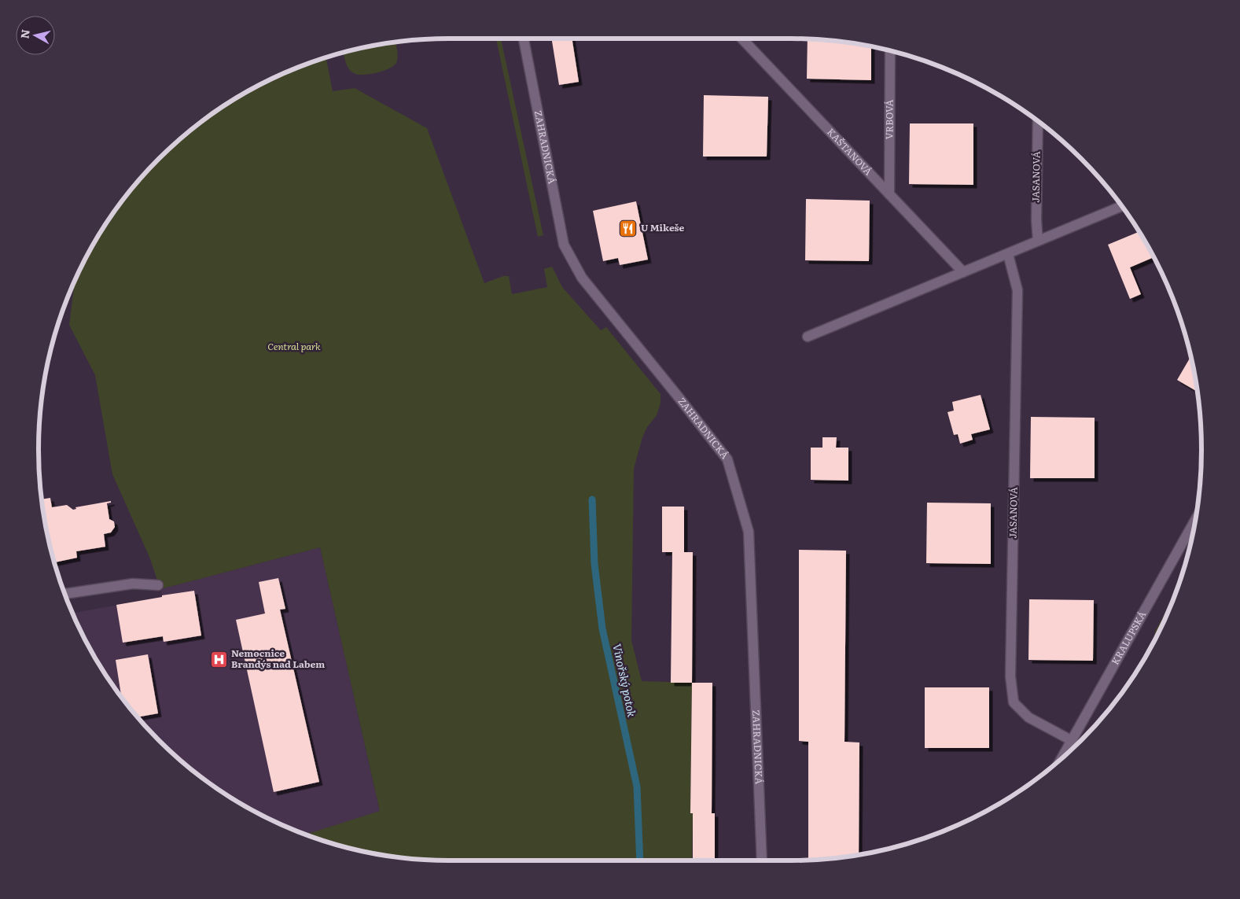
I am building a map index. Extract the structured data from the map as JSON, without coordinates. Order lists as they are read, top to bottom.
{
  "streets": {
    "street": [
      "VRBOVÁ",
      "ZAHRADNICKÁ",
      "KAŠTANOVÁ",
      "JASANOVÁ",
      "KRALUPSKÁ"
    ]
  },
  "crossings": [
    ["VRBOVÁ", "KAŠTANOVÁ"],
    ["JASANOVÁ", "KRALUPSKÁ"]
  ],
  "water": ["Vinořský potok"],
  "parks": ["Central park"],
  "places": {
    "restaurant": ["U Mikeše"],
    "hospital": ["Nemocnice Brandýs nad Labem"]
  },
  "north": "left"
}
